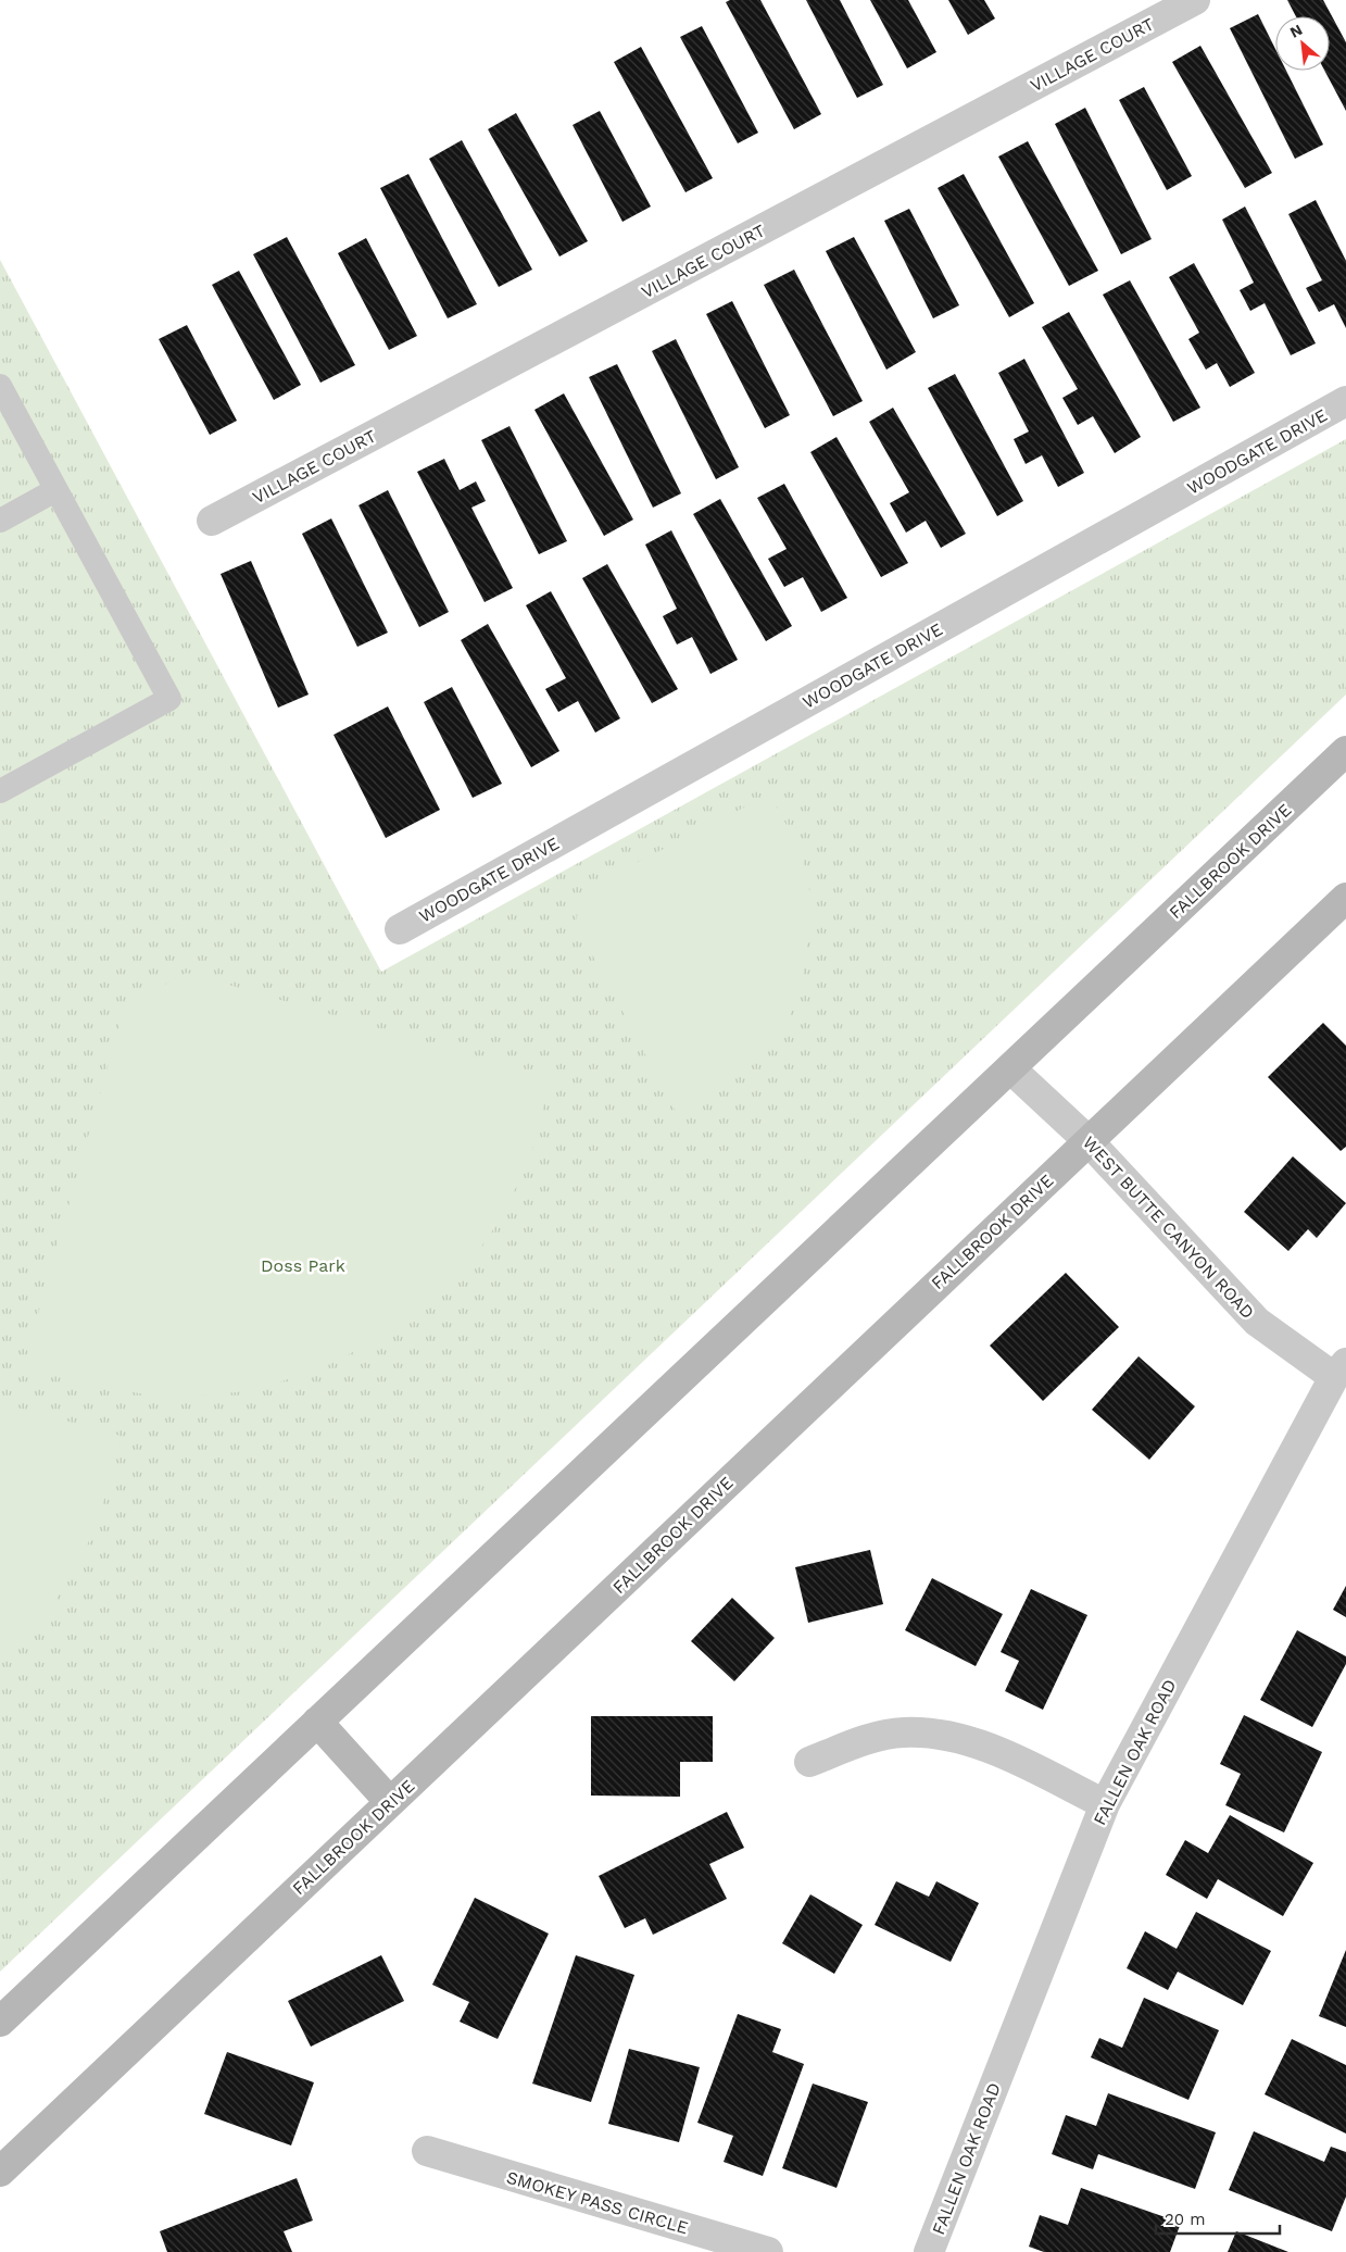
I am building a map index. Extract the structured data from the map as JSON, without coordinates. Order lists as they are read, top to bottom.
{
  "streets": {
    "main road": ["FALLBROOK DRIVE"],
    "street": [
      "VILLAGE COURT",
      "WOODGATE DRIVE",
      "WEST BUTTE CANYON ROAD",
      "FALLEN OAK ROAD",
      "SMOKEY PASS CIRCLE"
    ]
  },
  "crossings": [
    ["FALLBROOK DRIVE", "WEST BUTTE CANYON ROAD"],
    ["WEST BUTTE CANYON ROAD", "FALLEN OAK ROAD"]
  ],
  "parks": ["Doss Park"],
  "scale_bar": "20 m",
  "north": "top left"
}
